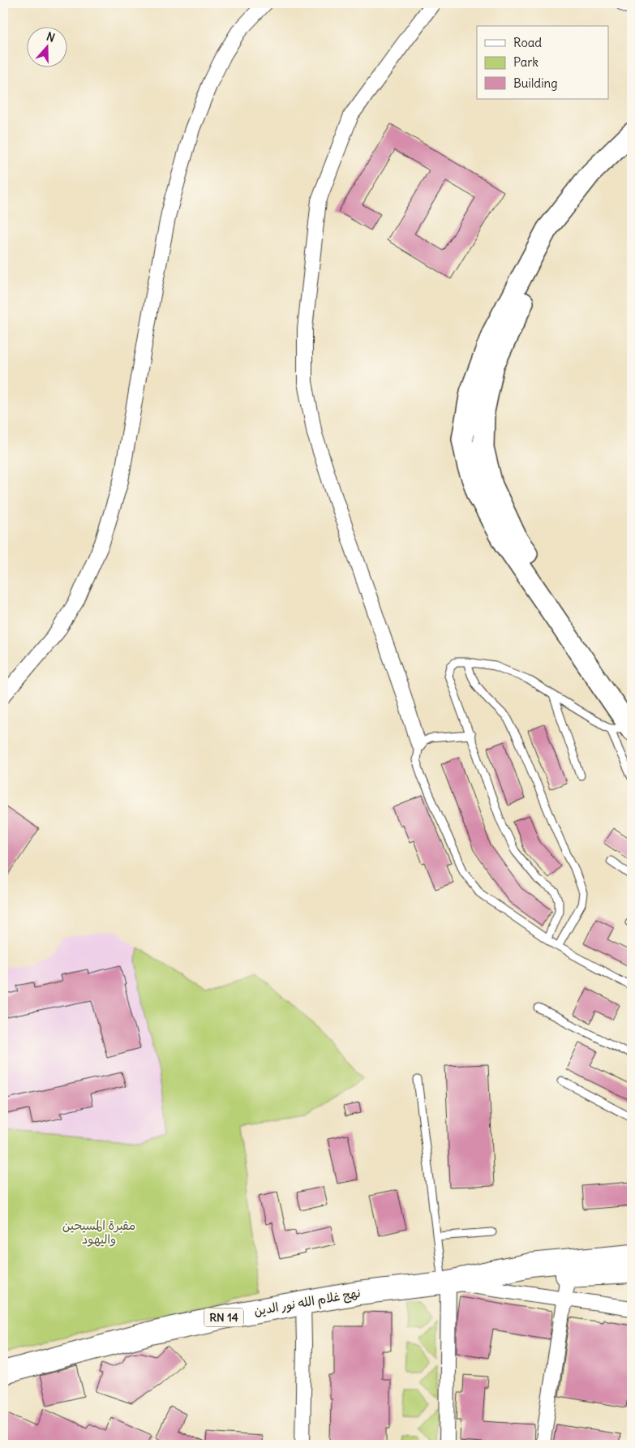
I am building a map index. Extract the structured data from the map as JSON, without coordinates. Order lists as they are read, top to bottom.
{
  "streets": {
    "main road": ["نهج غلام الله نور الدين", "RN 14"]
  },
  "crossings": [
    ["نهج غلام الله نور الدين", "RN 14"]
  ],
  "parks": ["مقبرة المسيحين واليهود"],
  "legend": ["Road", "Park", "Building"],
  "north": "top"
}
